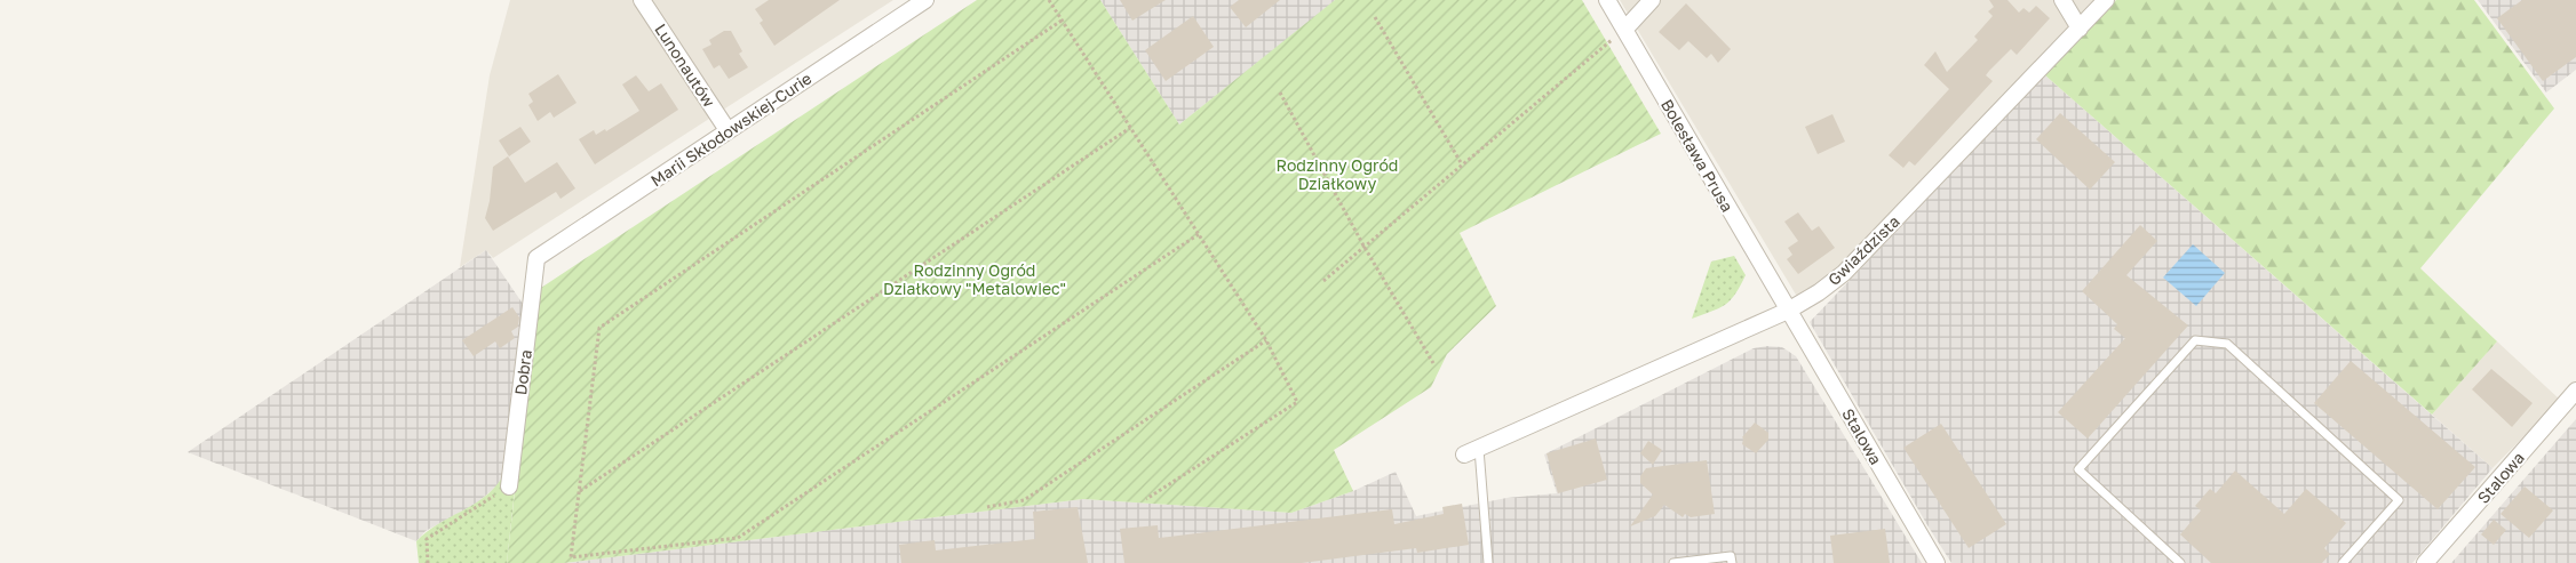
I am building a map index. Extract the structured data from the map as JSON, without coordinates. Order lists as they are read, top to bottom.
{
  "streets": {
    "street": [
      "Lunonautów",
      "Marii Skłodowskiej-Curie",
      "Bolesława Prusa",
      "Gwiaździsta",
      "Dobra",
      "Stalowa"
    ]
  },
  "crossings": [
    ["Lunonautów", "Marii Skłodowskiej-Curie"],
    ["Marii Skłodowskiej-Curie", "Dobra"],
    ["Bolesława Prusa", "Gwiaździsta"],
    ["Bolesława Prusa", "Stalowa"],
    ["Gwiaździsta", "Stalowa"]
  ],
  "parks": ["Rodzinny Ogród Działkowy", "Rodzinny Ogród Działkowy \"Metalowiec\""]
}
